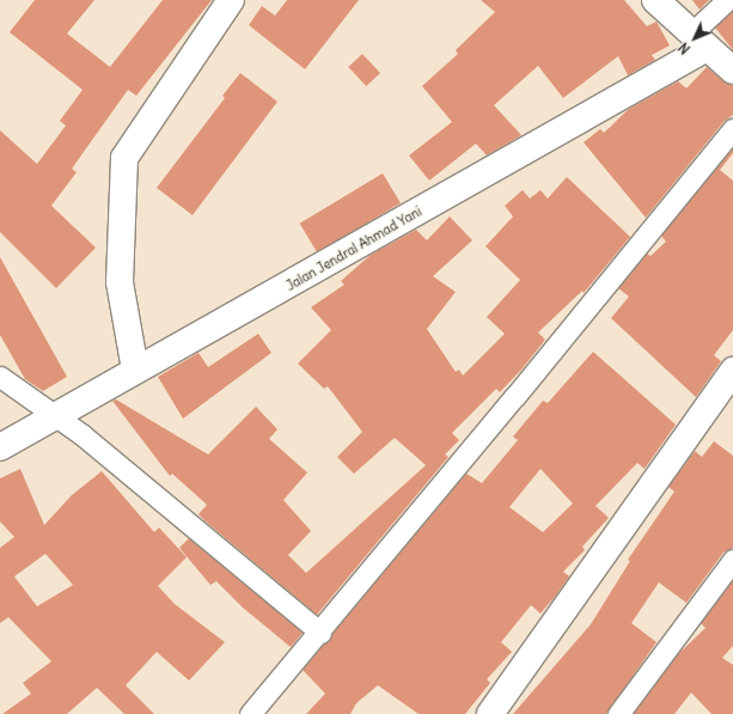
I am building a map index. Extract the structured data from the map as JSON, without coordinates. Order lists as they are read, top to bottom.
{
  "streets": {
    "main road": ["Jalan Jendral Ahmad Yani"]
  },
  "north": "bottom left"
}
